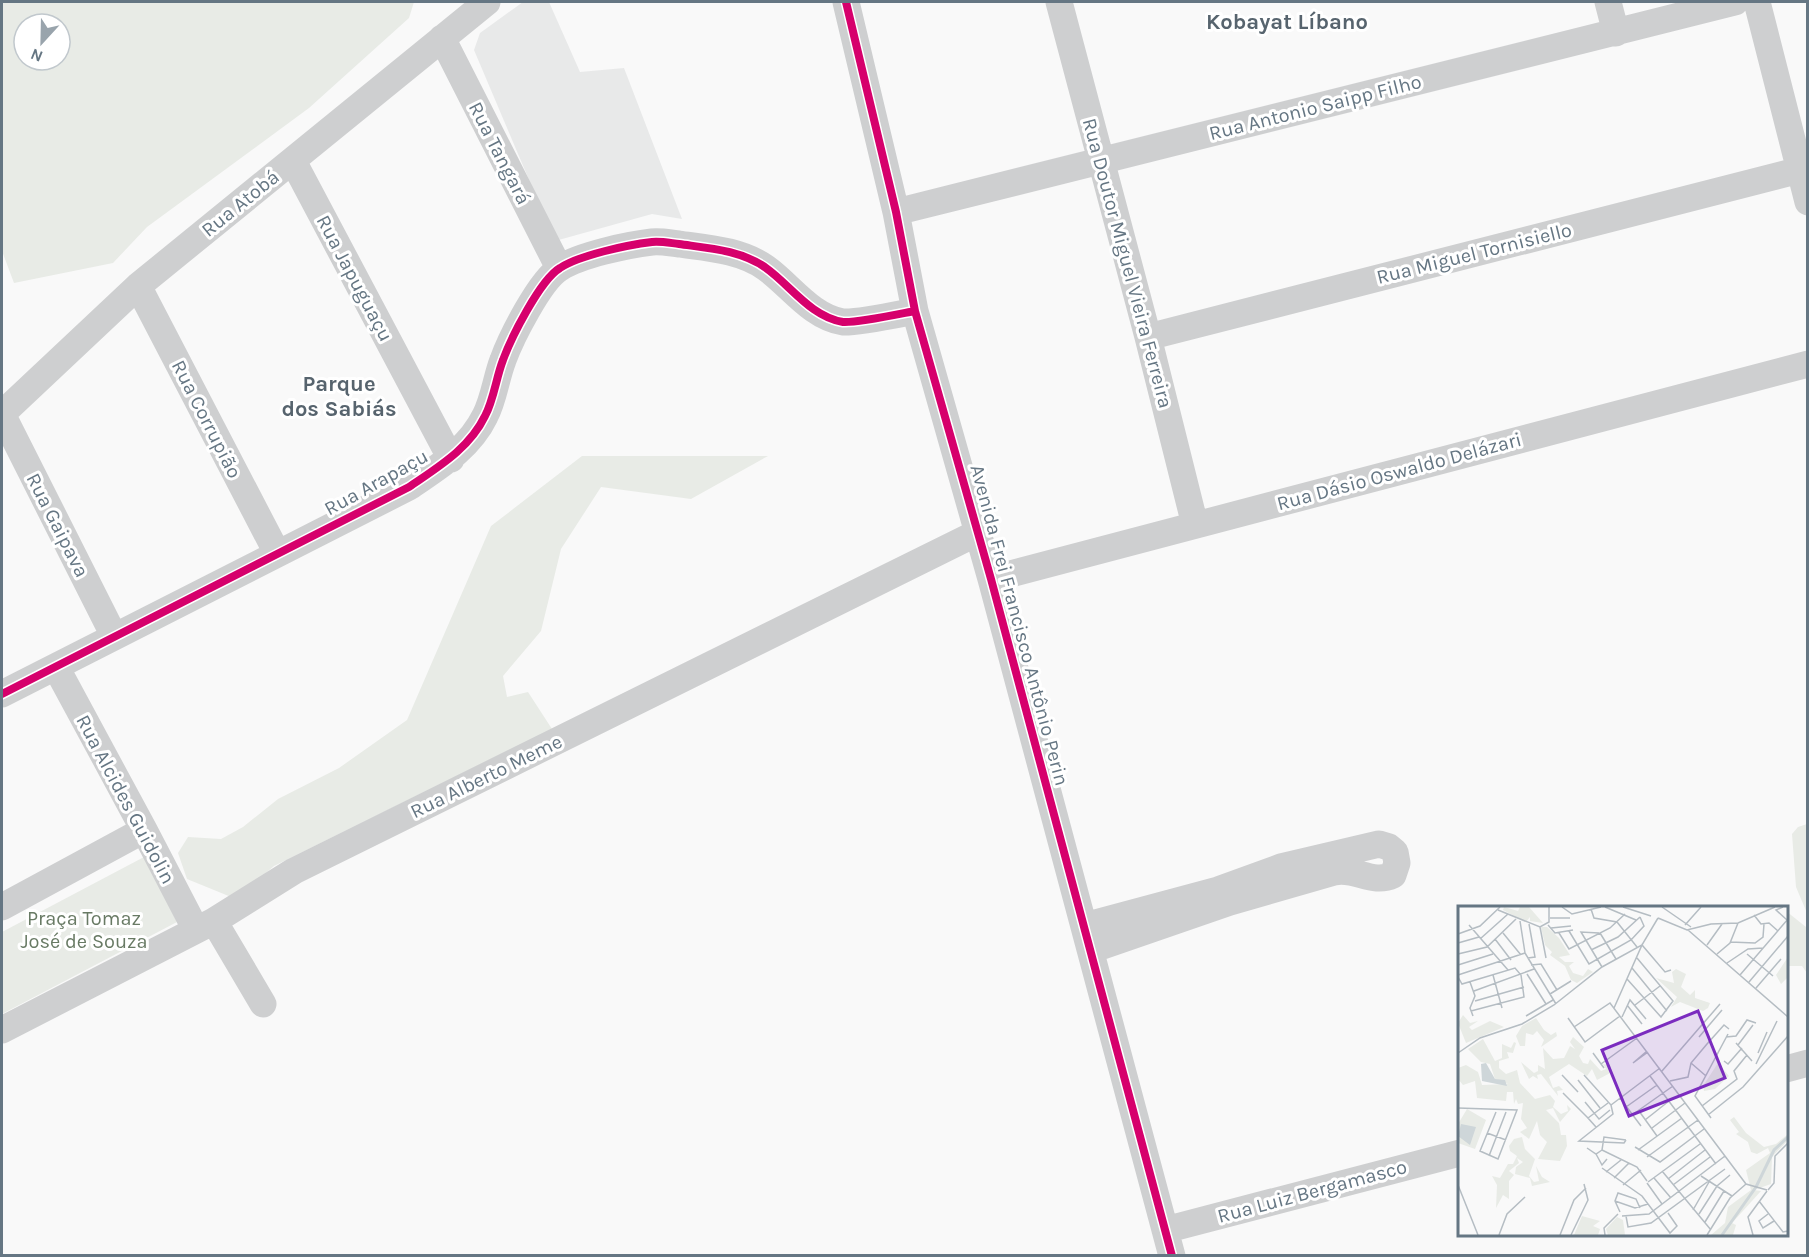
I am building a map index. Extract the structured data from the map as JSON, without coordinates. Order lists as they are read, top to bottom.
{
  "streets": {
    "street": [
      "Rua Antonio Saipp Filho",
      "Rua Tangará",
      "Rua Atobá",
      "Rua Miguel Tornisiello",
      "Rua Doutor Miguel Vieira Ferreira",
      "Rua Japuguaçu",
      "Rua Corrupião",
      "Rua Dásio Oswaldo Delázari",
      "Rua Arapaçu",
      "Rua Gaipava",
      "Avenida Frei Francisco Antônio Perin",
      "Rua Alberto Meme",
      "Rua Alcides Guidolin",
      "Rua Luiz Bergamasco"
    ]
  },
  "crossings": [
    ["Rua Antonio Saipp Filho", "Rua Doutor Miguel Vieira Ferreira"],
    ["Rua Antonio Saipp Filho", "Avenida Frei Francisco Antônio Perin"],
    ["Rua Tangará", "Rua Atobá"],
    ["Rua Tangará", "Rua Arapaçu"],
    ["Rua Atobá", "Rua Japuguaçu"],
    ["Rua Atobá", "Rua Corrupião"],
    ["Rua Atobá", "Rua Gaipava"],
    ["Rua Miguel Tornisiello", "Rua Doutor Miguel Vieira Ferreira"],
    ["Rua Doutor Miguel Vieira Ferreira", "Rua Dásio Oswaldo Delázari"],
    ["Rua Japuguaçu", "Rua Arapaçu"],
    ["Rua Corrupião", "Rua Arapaçu"],
    ["Rua Dásio Oswaldo Delázari", "Avenida Frei Francisco Antônio Perin"],
    ["Rua Arapaçu", "Rua Gaipava"],
    ["Rua Arapaçu", "Avenida Frei Francisco Antônio Perin"],
    ["Rua Arapaçu", "Rua Alcides Guidolin"],
    ["Avenida Frei Francisco Antônio Perin", "Rua Alberto Meme"],
    ["Avenida Frei Francisco Antônio Perin", "Rua Luiz Bergamasco"],
    ["Rua Alberto Meme", "Rua Alcides Guidolin"]
  ],
  "districts": ["Kobayat Líbano", "Parque dos Sabiás"],
  "parks": ["Praça Tomaz José de Souza"],
  "north": "bottom"
}
